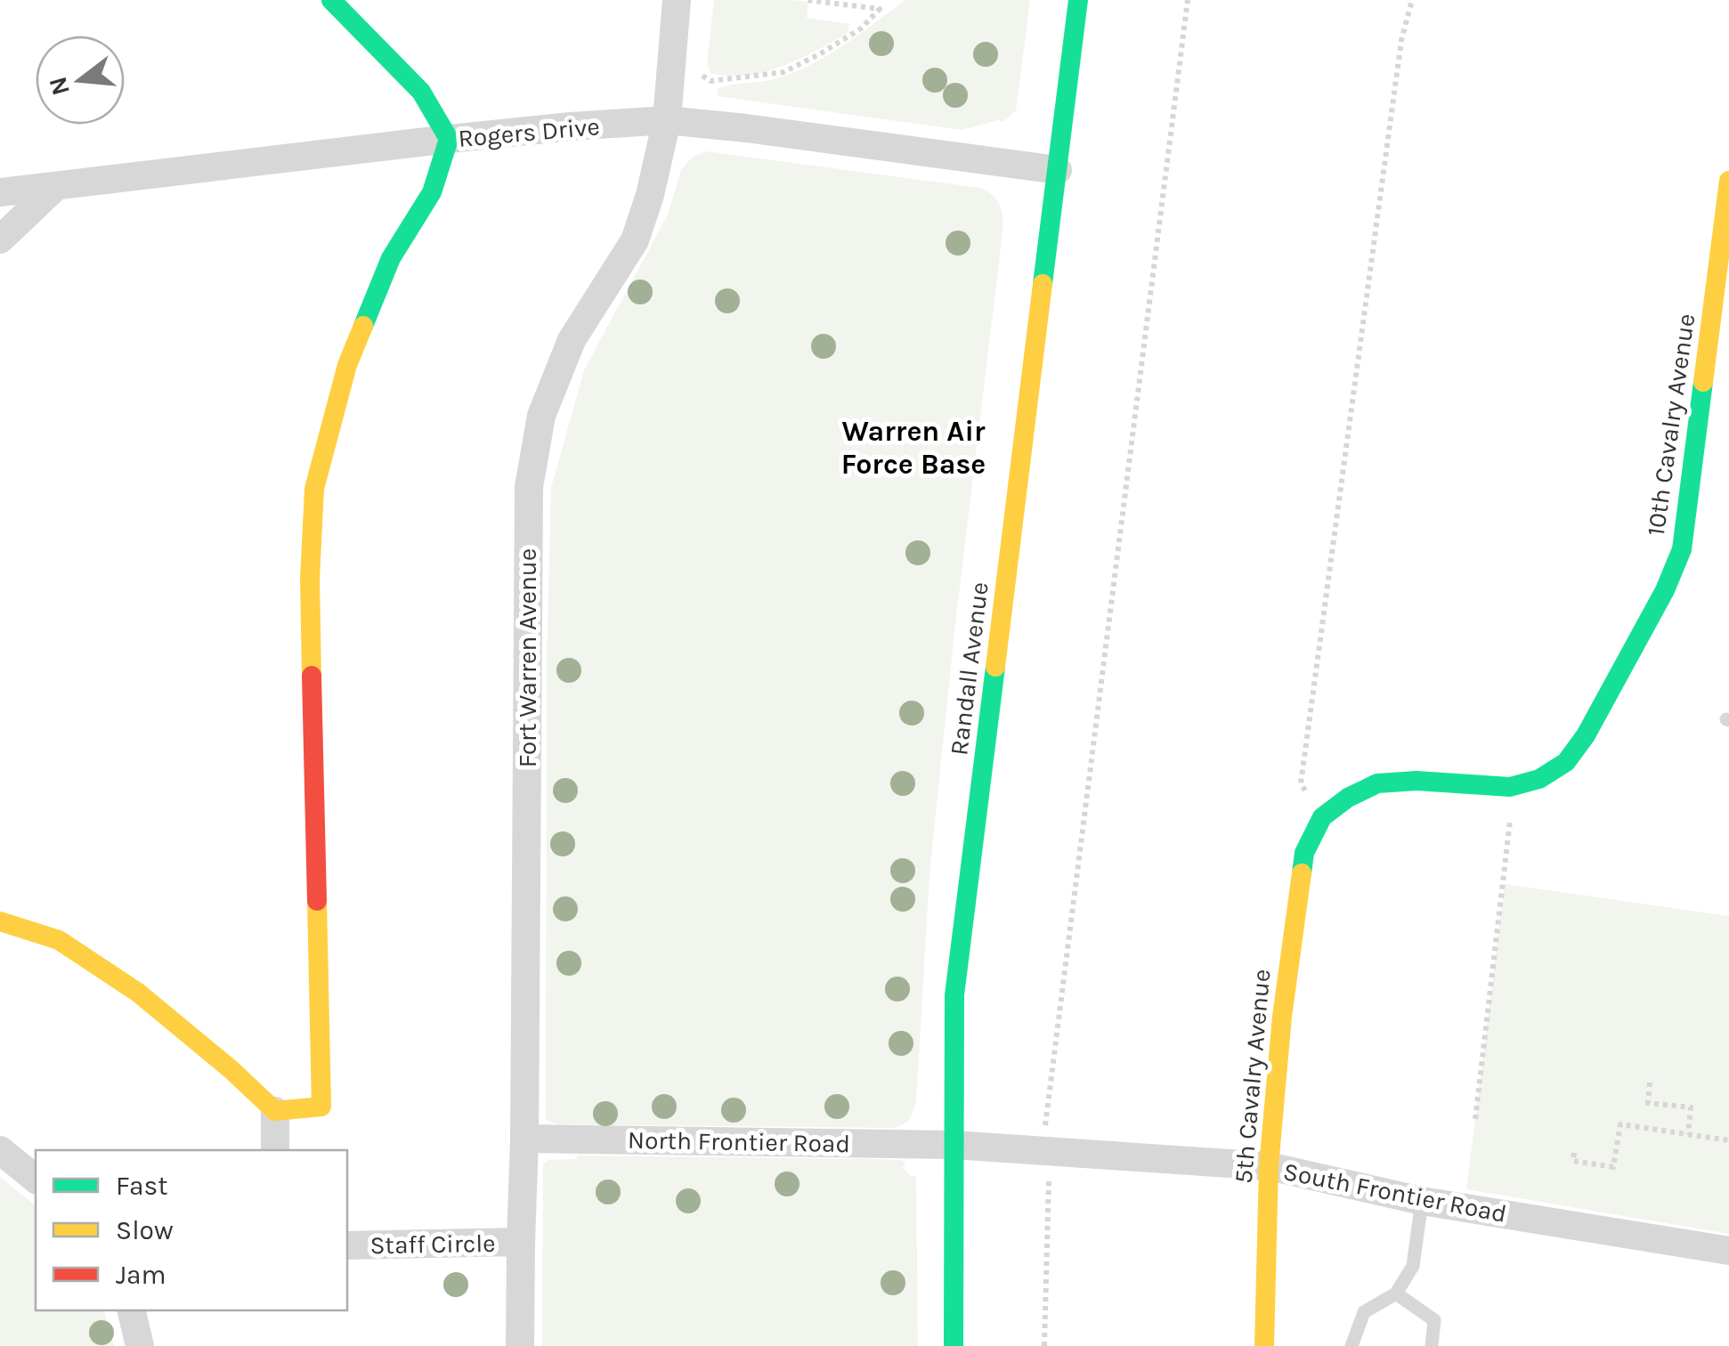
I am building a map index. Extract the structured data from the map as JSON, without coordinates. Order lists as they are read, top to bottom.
{
  "streets": {
    "street": [
      "Rogers Drive",
      "10th Cavalry Avenue",
      "Fort Warren Avenue",
      "Randall Avenue",
      "5th Cavalry Avenue",
      "North Frontier Road",
      "South Frontier Road",
      "Staff Circle"
    ]
  },
  "crossings": [
    ["Rogers Drive", "Fort Warren Avenue"],
    ["Rogers Drive", "Randall Avenue"],
    ["10th Cavalry Avenue", "5th Cavalry Avenue"],
    ["Fort Warren Avenue", "North Frontier Road"],
    ["Fort Warren Avenue", "Staff Circle"],
    ["Randall Avenue", "North Frontier Road"],
    ["Randall Avenue", "South Frontier Road"],
    ["5th Cavalry Avenue", "South Frontier Road"],
    ["North Frontier Road", "South Frontier Road"]
  ],
  "districts": ["Warren Air Force Base"],
  "legend": ["Fast", "Slow", "Jam"],
  "north": "left"
}
